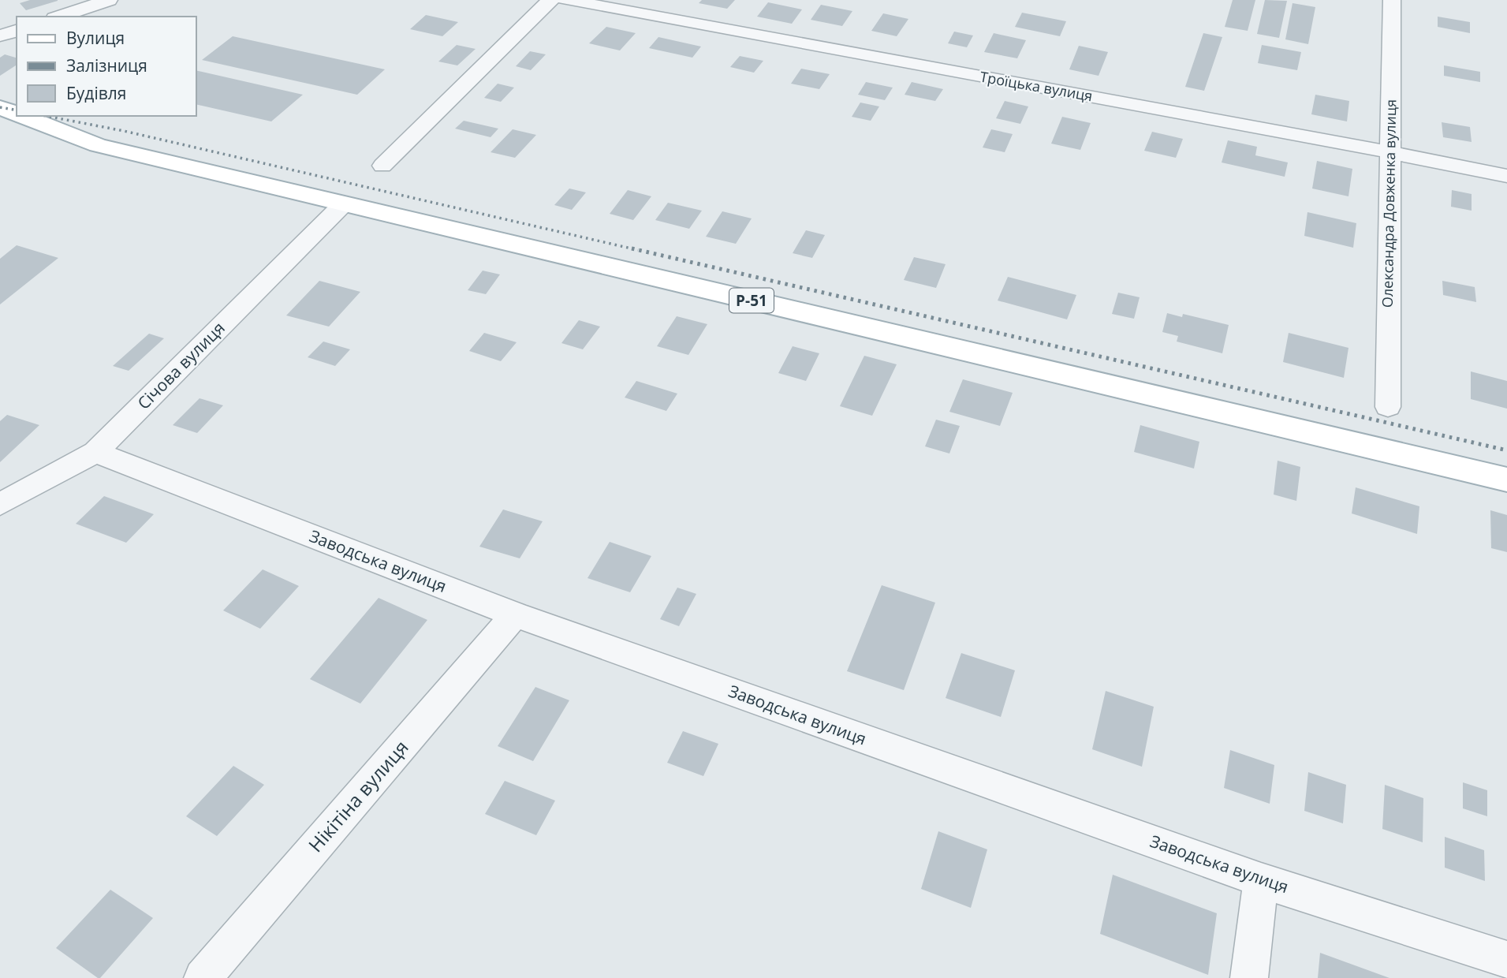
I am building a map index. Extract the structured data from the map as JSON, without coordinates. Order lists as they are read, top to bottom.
{
  "streets": {
    "main road": ["Р-51"],
    "street": [
      "Троїцька вулиця",
      "Олександра Довженка вулиця",
      "Січова вулиця",
      "Заводська вулиця",
      "Нікітіна вулиця"
    ]
  },
  "crossings": [
    ["Троїцька вулиця", "Олександра Довженка вулиця"],
    ["Р-51", "Січова вулиця"],
    ["Січова вулиця", "Заводська вулиця"],
    ["Заводська вулиця", "Нікітіна вулиця"]
  ],
  "legend": ["Вулиця", "Залізниця", "Будівля"]
}
